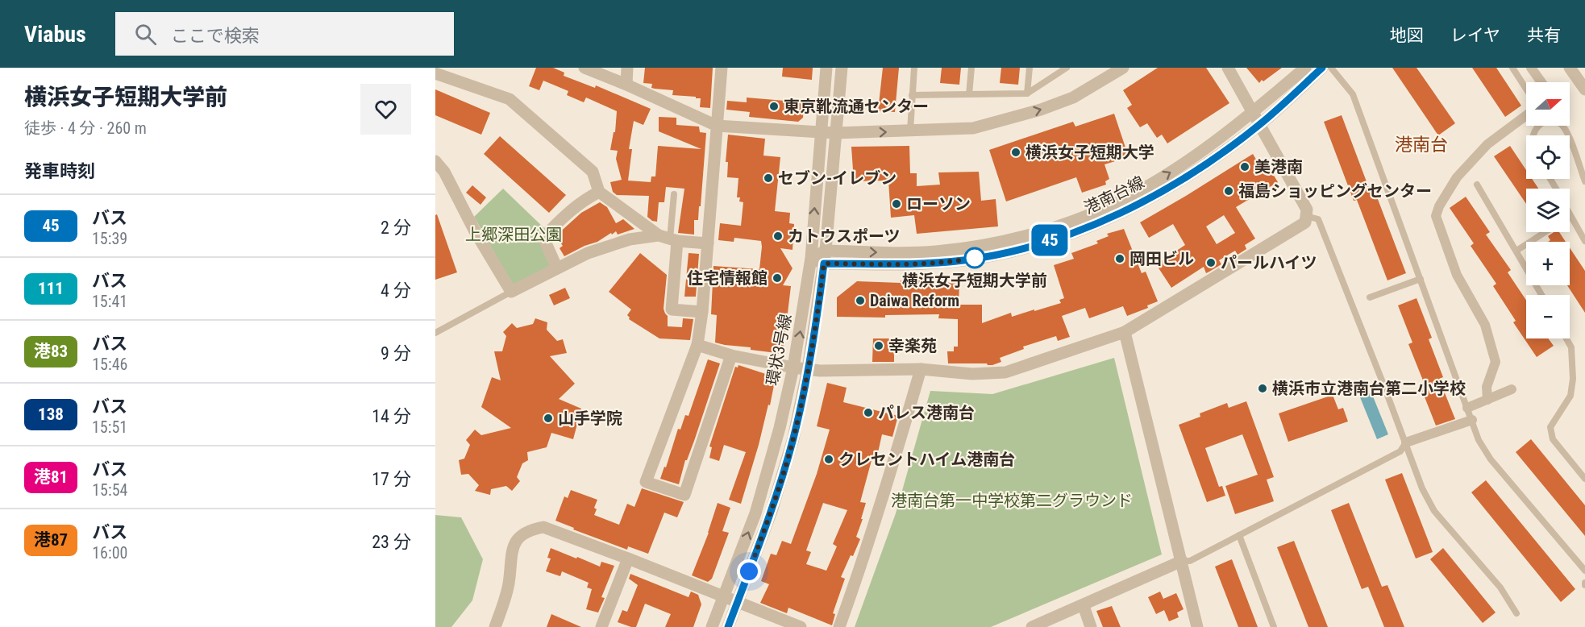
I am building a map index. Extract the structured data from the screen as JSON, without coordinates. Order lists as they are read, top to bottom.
{
  "streets": {
    "street": ["港南台線", "環状3号線"]
  },
  "crossings": [
    ["港南台線", "環状3号線"]
  ],
  "districts": ["港南台"],
  "parks": ["上郷深田公園", "港南台第一中学校第二グラウンド"],
  "places": [
    "東京靴流通センター",
    "横浜女子短期大学",
    "美港南",
    "セブン-イレブン",
    "福島ショッピングセンター",
    "ローソン",
    "カトウスポーツ",
    "横浜女子短期大学前",
    "岡田ビル",
    "パールハイツ",
    "住宅情報館",
    "Daiwa Reform",
    "幸楽苑",
    "横浜市立港南台第二小学校",
    "パレス港南台",
    "山手学院",
    "クレセントハイム港南台"
  ],
  "lines": ["bus line 45"],
  "north": "right",
  "page": {
    "header": "Viabus",
    "search": "ここで検索",
    "nav": ["地図", "レイヤ", "共有"],
    "heading": [
      ["横浜女子短期大学前", "徒歩 · 4 分 · 260 m"],
      "発車時刻"
    ],
    "on_map": "45",
    "map_buttons": ["+", "−"],
    "list": [
      {
        "mark": "45",
        "name": "バス",
        "note": "15:39",
        "value": "2 分"
      },
      {
        "mark": "111",
        "name": "バス",
        "note": "15:41",
        "value": "4 分"
      },
      {
        "mark": "港83",
        "name": "バス",
        "note": "15:46",
        "value": "9 分"
      },
      {
        "mark": "138",
        "name": "バス",
        "note": "15:51",
        "value": "14 分"
      },
      {
        "mark": "港81",
        "name": "バス",
        "note": "15:54",
        "value": "17 分"
      },
      {
        "mark": "港87",
        "name": "バス",
        "note": "16:00",
        "value": "23 分"
      }
    ]
  }
}
